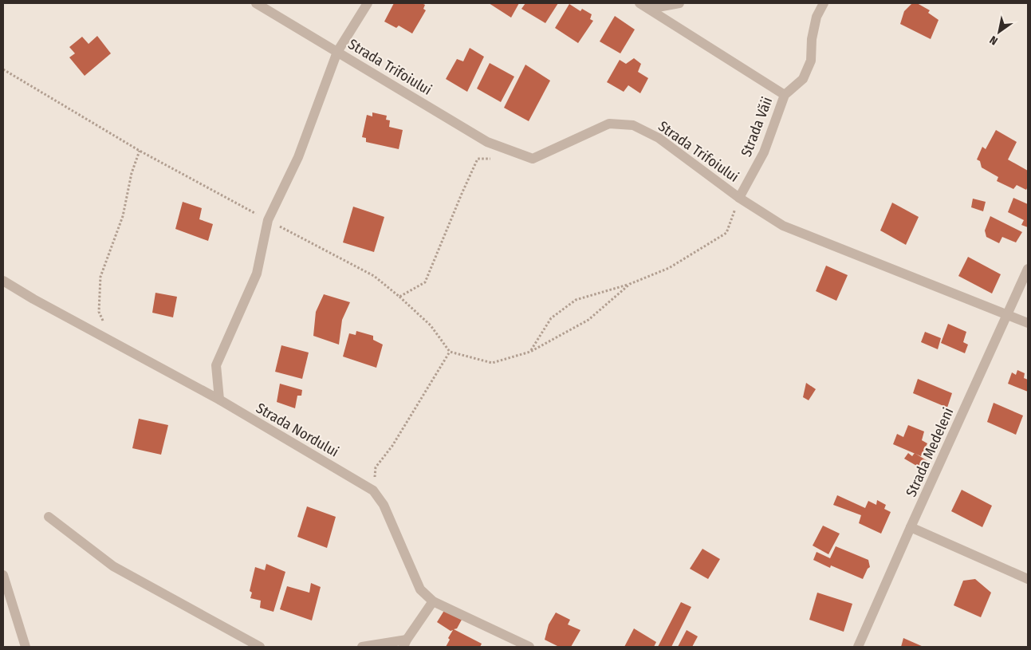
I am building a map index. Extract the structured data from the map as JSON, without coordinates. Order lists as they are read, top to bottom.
{
  "streets": {
    "street": [
      "Strada Trifoiului",
      "Strada Văii",
      "Strada Nordului",
      "Strada Medeleni"
    ]
  },
  "crossings": [
    ["Strada Trifoiului", "Strada Văii"],
    ["Strada Trifoiului", "Strada Medeleni"]
  ],
  "north": "bottom left"
}
